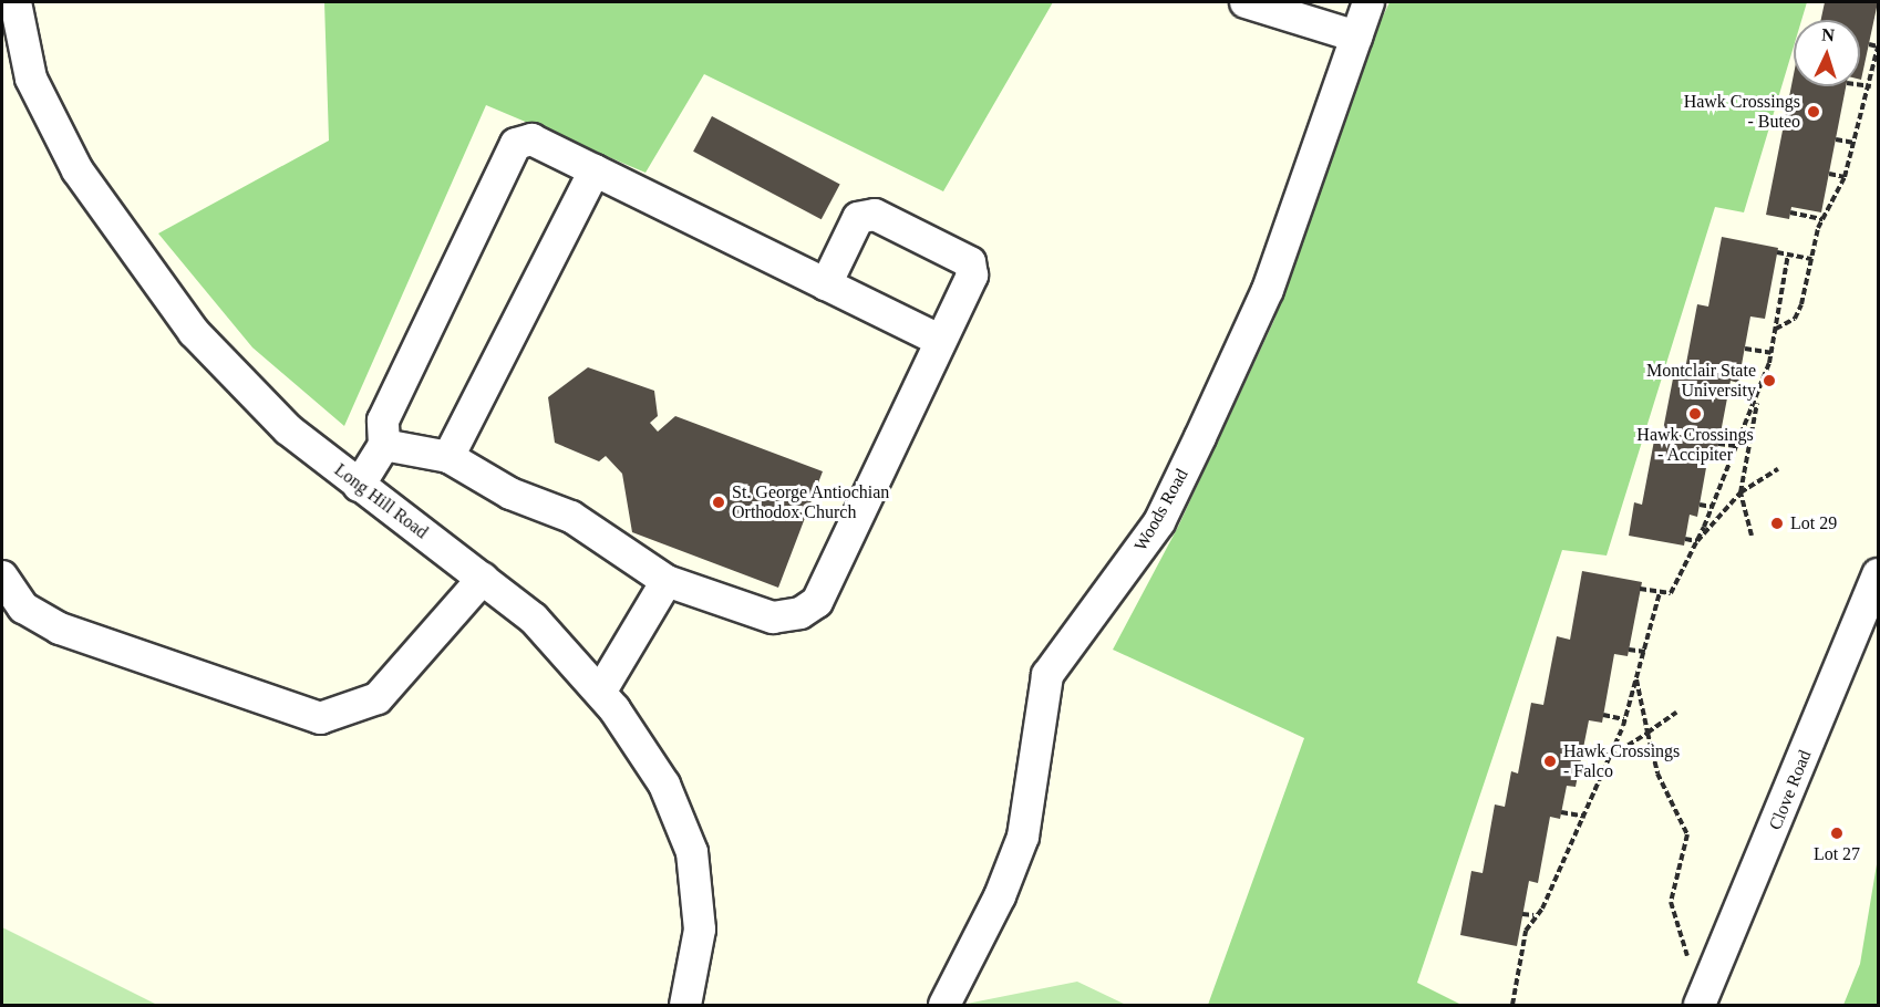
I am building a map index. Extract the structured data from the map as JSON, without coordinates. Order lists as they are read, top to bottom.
{
  "streets": {
    "street": ["Long Hill Road", "Woods Road", "Clove Road"]
  },
  "places": [
    "Hawk Crossings - Buteo",
    "Montclair State University",
    "Hawk Crossings - Accipiter",
    "St. George Antiochian Orthodox Church",
    "Lot 29",
    "Hawk Crossings - Falco",
    "Lot 27"
  ],
  "north": "top"
}
